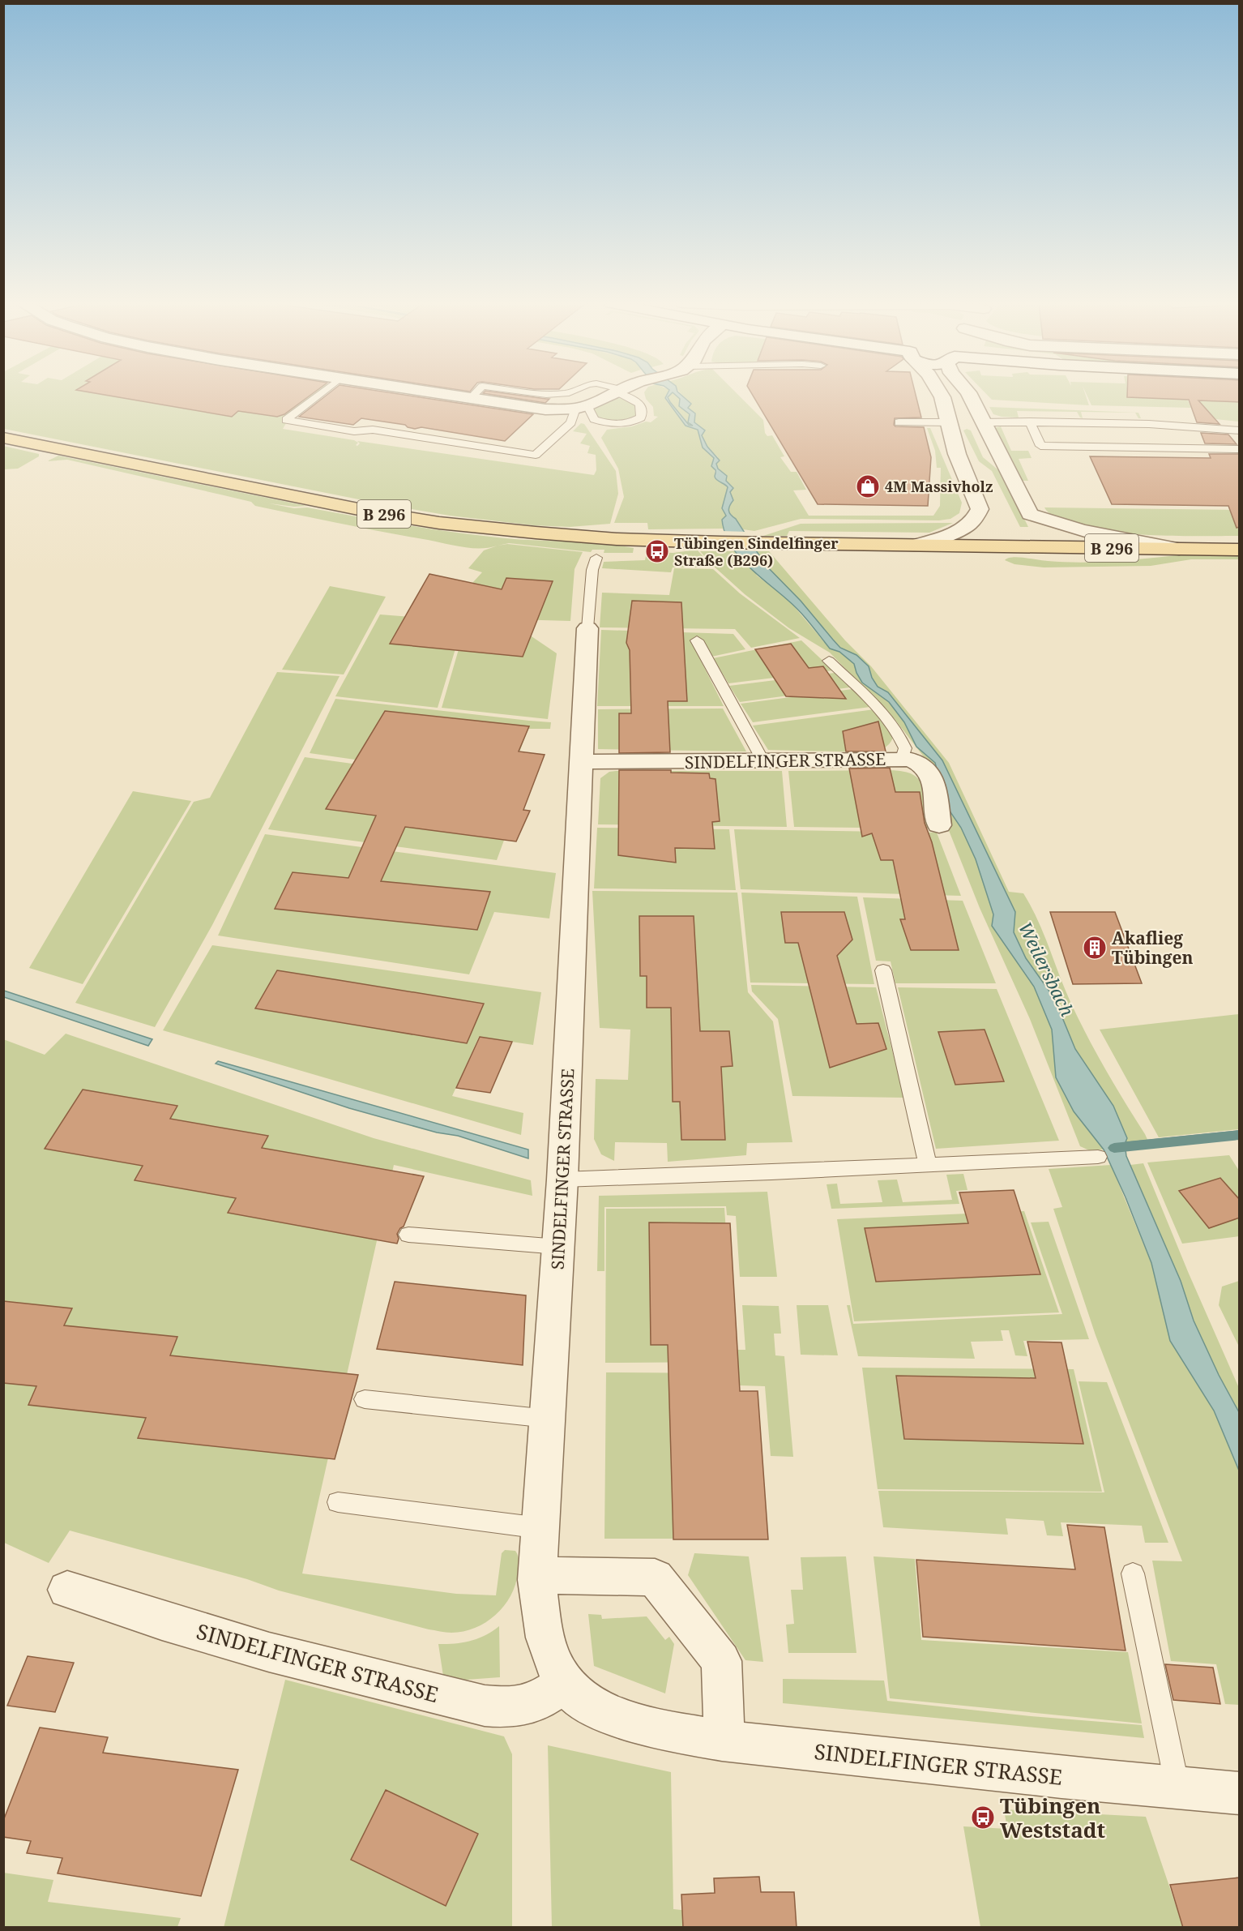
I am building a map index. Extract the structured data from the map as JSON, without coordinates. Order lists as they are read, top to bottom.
{
  "streets": {
    "main road": ["B 296"],
    "street": ["SINDELFINGER STRASSE"]
  },
  "water": ["Weilersbach"],
  "places": {
    "shop": ["4M Massivholz"],
    "bus stop": ["Tübingen Sindelfinger Straße (B296)", "Tübingen Weststadt"],
    "building": ["Akaflieg Tübingen"]
  }
}
